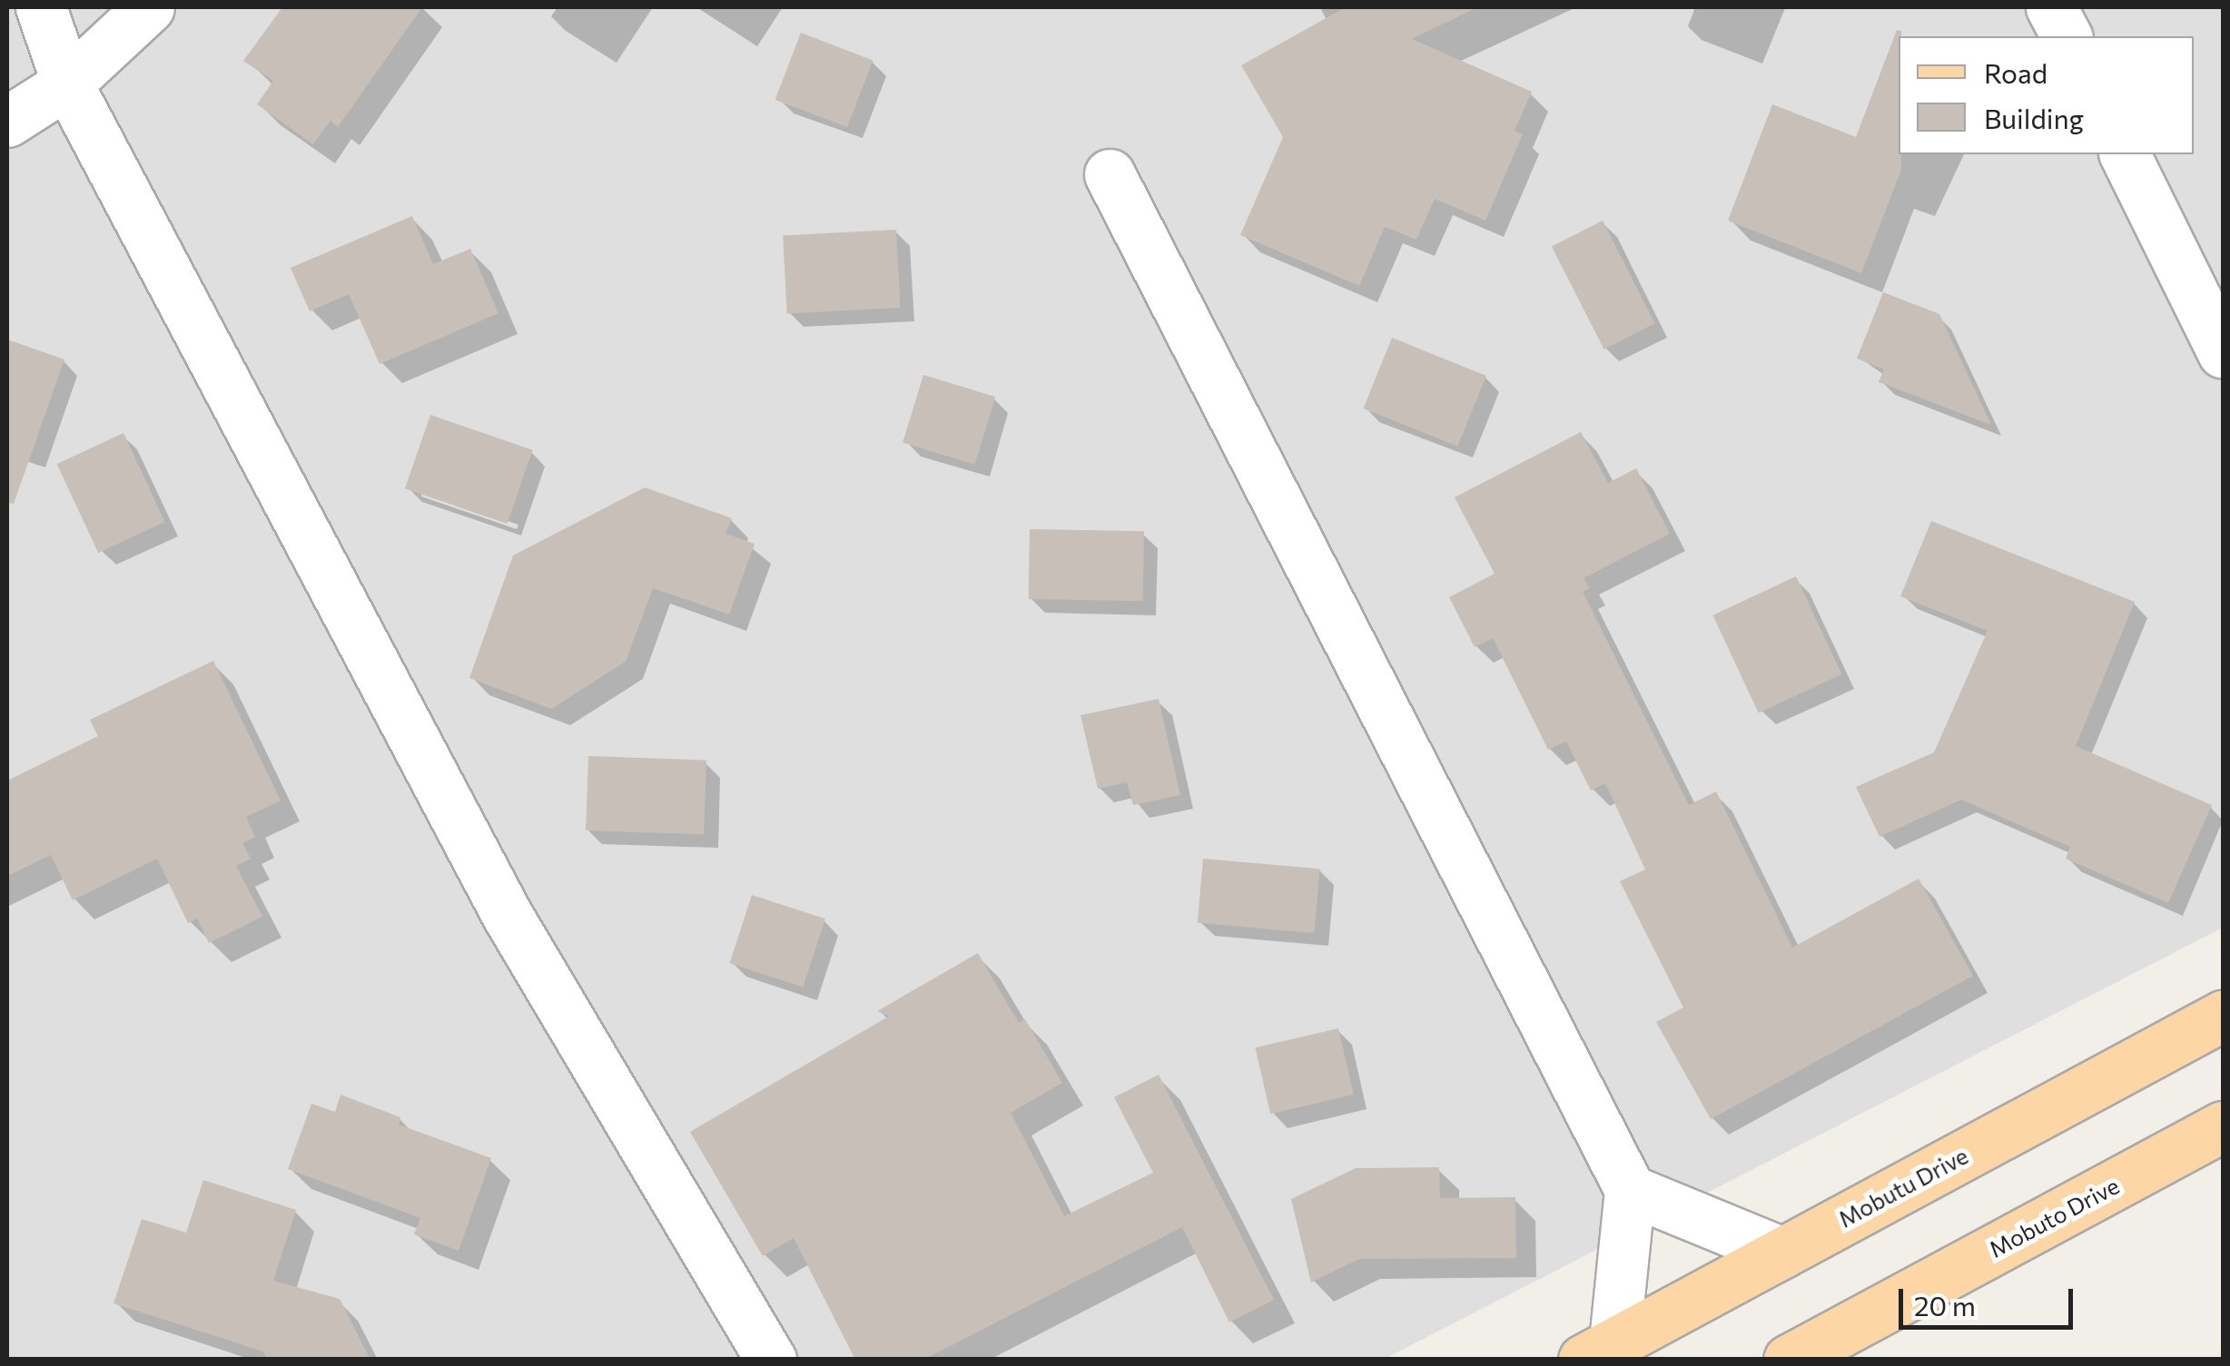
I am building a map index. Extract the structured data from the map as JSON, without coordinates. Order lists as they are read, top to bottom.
{
  "streets": {
    "main road": ["Mobutu Drive", "Mobuto Drive"]
  },
  "legend": ["Road", "Building"],
  "scale_bar": "20 m"
}
